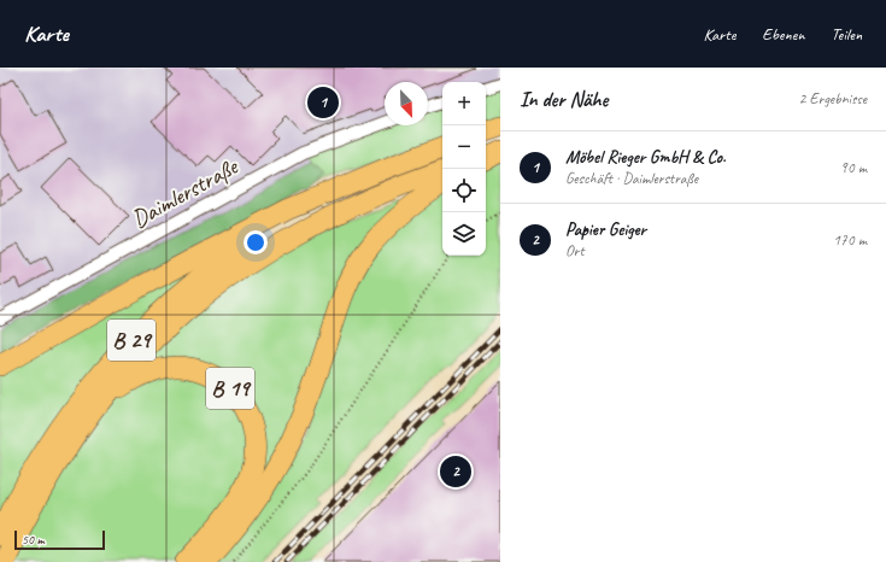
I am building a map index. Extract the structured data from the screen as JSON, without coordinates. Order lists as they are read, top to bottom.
{
  "streets": {
    "highway": ["B 29", "B 19"],
    "street": ["Daimlerstraße"]
  },
  "crossings": [
    ["B 29", "B 19"]
  ],
  "scale_bar": "50 m",
  "north": "bottom right",
  "page": {
    "header": "Karte",
    "nav": ["Karte", "Ebenen", "Teilen"],
    "heading": ["In der Nähe", "2 Ergebnisse"],
    "map_buttons": ["+", "−"],
    "pins": ["1", "2"],
    "list": [
      {
        "mark": "1",
        "name": "Möbel Rieger GmbH & Co.",
        "note": "Geschäft · Daimlerstraße",
        "value": "90 m"
      },
      {
        "mark": "2",
        "name": "Papier Geiger",
        "note": "Ort",
        "value": "170 m"
      }
    ],
    "scale": "50 m"
  }
}
